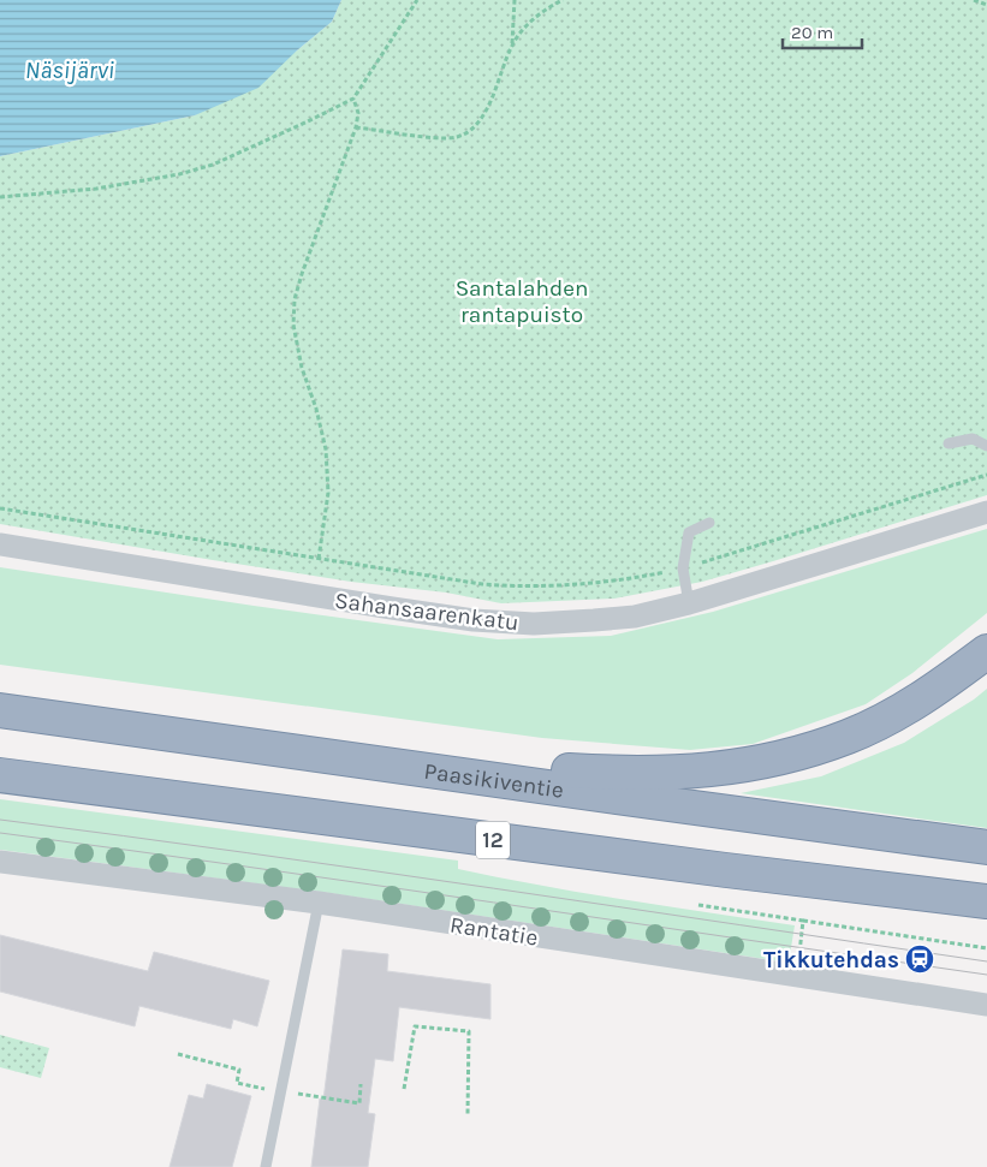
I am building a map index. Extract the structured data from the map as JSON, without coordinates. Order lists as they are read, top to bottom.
{
  "streets": {
    "highway": ["Paasikiventie", "12"],
    "street": ["Sahansaarenkatu", "Rantatie"]
  },
  "water": ["Näsijärvi"],
  "parks": ["Santalahden rantapuisto"],
  "places": {
    "station": ["Tikkutehdas"]
  },
  "scale_bar": "20 m"
}
